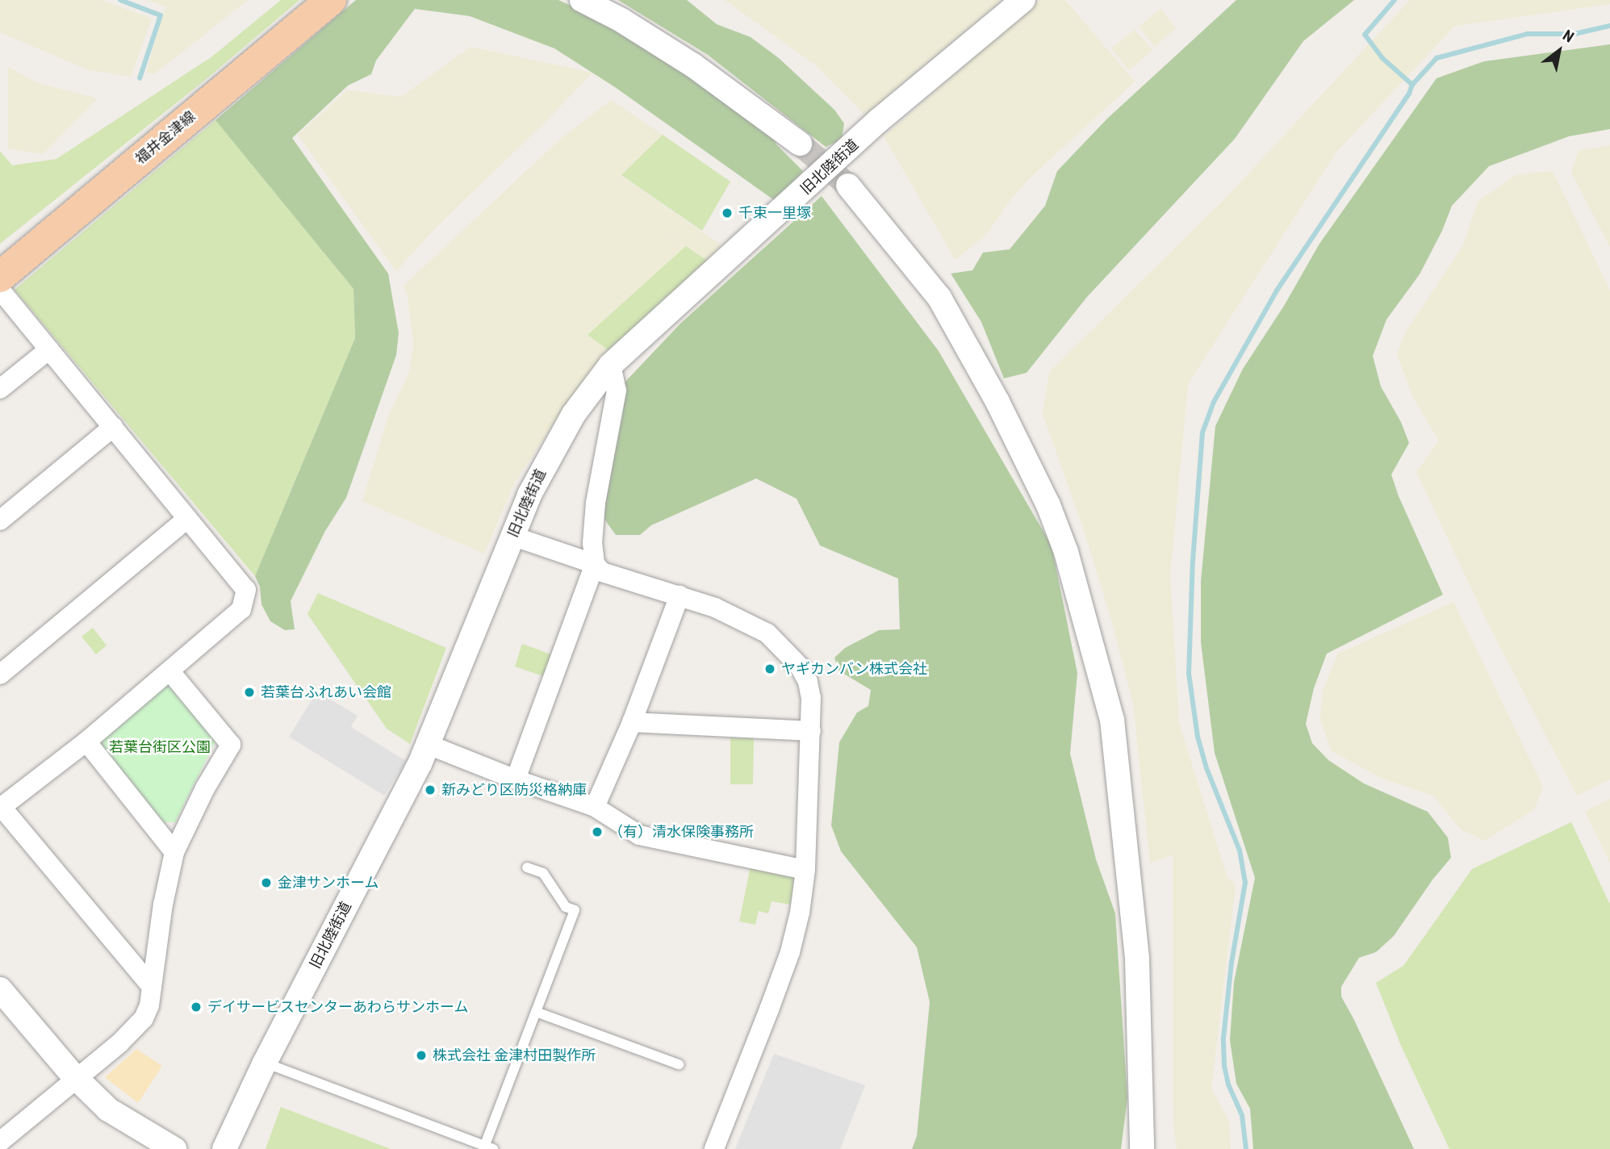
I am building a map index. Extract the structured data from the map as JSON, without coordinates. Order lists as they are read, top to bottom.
{
  "streets": {
    "main road": ["福井金津線"],
    "street": ["旧北陸街道"]
  },
  "parks": ["若葉台街区公園"],
  "places": [
    "千束一里塚",
    "ヤギカンバン株式会社",
    "若葉台ふれあい会館",
    "新みどり区防災格納庫",
    "（有）清水保険事務所",
    "金津サンホーム",
    "デイサービスセンターあわらサンホーム",
    "株式会社 金津村田製作所"
  ],
  "north": "top right"
}
